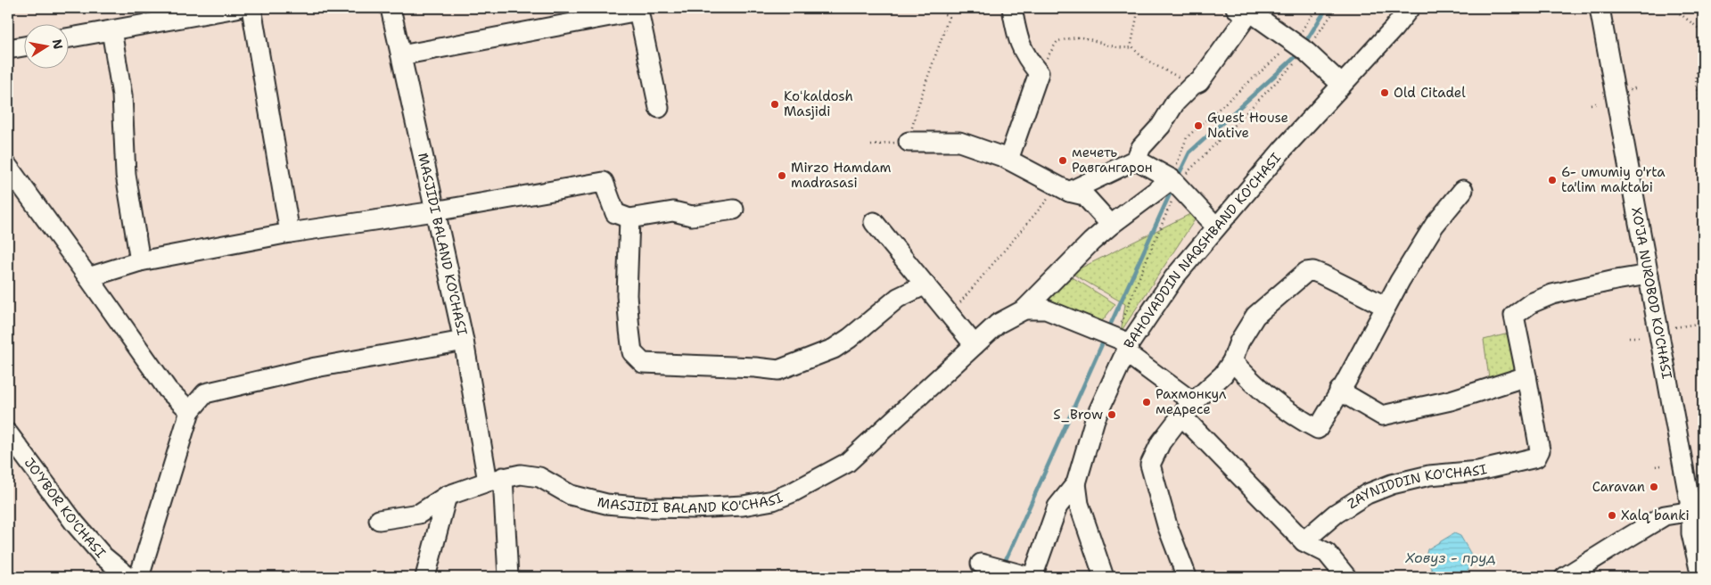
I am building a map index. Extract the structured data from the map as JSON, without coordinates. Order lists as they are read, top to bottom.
{
  "streets": {
    "street": [
      "MASJIDI BALAND KO'CHASI",
      "BAHOVADDIN NAQSHBAND KO'CHASI",
      "XO'JA NUROBOD KO'CHASI",
      "ZAYNIDDIN KO'CHASI",
      "JO'YBOR KO'CHASI"
    ]
  },
  "water": ["Ховуз - пруд"],
  "places": [
    "Old Citadel",
    "Koʻkaldosh Masjidi",
    "Guest House Native",
    "мечеть Равгангарон",
    "Mirzo Hamdam madrasasi",
    "6- umumiy o'rta ta'lim maktabi",
    "Рахмонкул медресе",
    "S_Brow",
    "Caravan",
    "Xalq banki"
  ],
  "north": "right"
}
